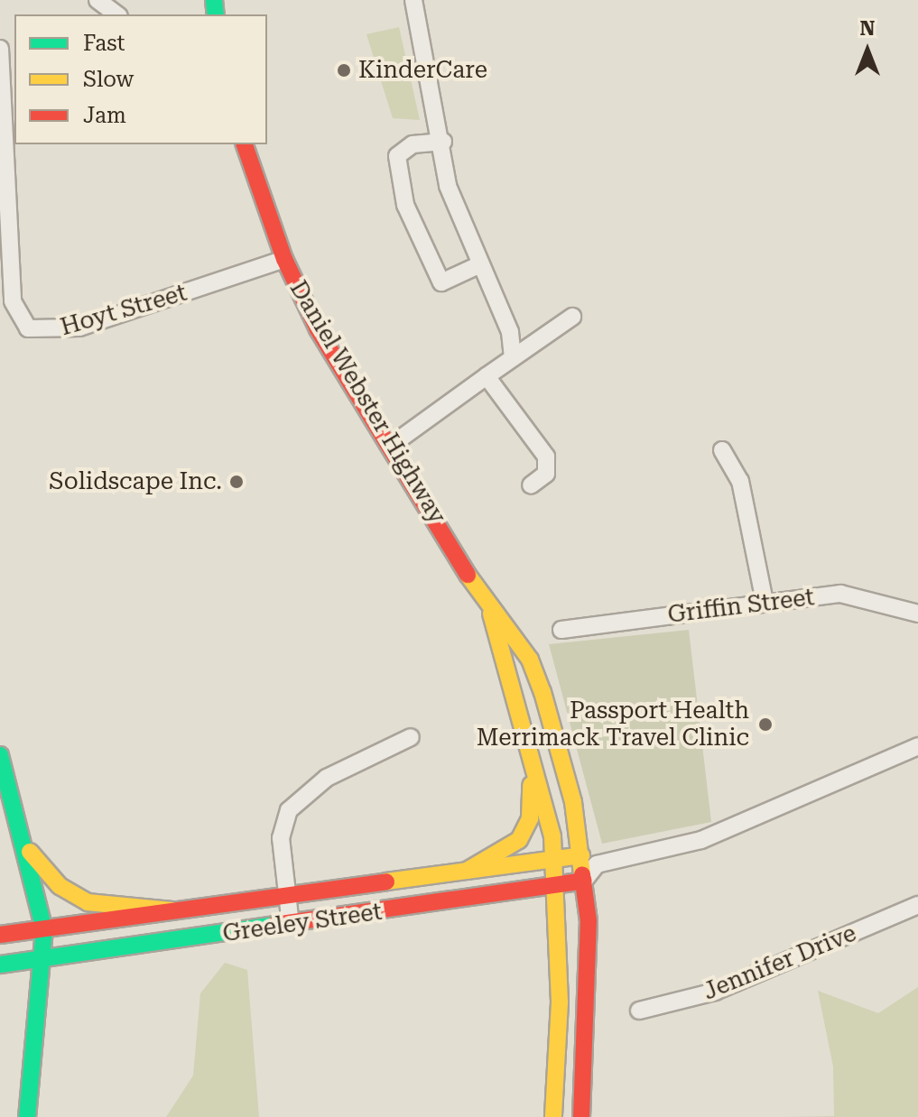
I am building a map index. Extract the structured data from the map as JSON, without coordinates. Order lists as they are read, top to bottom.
{
  "streets": {
    "main road": ["Daniel Webster Highway", "Greeley Street"],
    "street": ["Hoyt Street", "Griffin Street", "Jennifer Drive"]
  },
  "crossings": [
    ["Hoyt Street", "Daniel Webster Highway"],
    ["Daniel Webster Highway", "Greeley Street"]
  ],
  "places": ["KinderCare", "Solidscape Inc.", "Passport Health Merrimack Travel Clinic"],
  "legend": ["Fast", "Slow", "Jam"],
  "north": "top"
}
